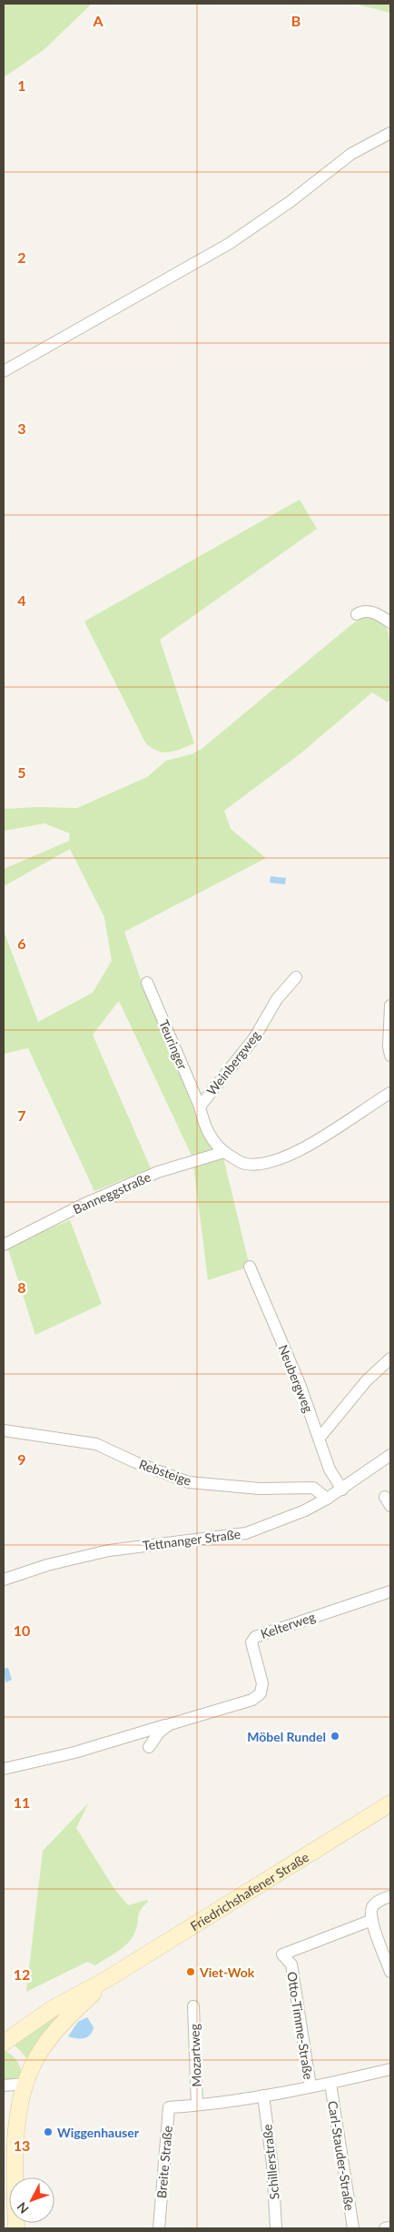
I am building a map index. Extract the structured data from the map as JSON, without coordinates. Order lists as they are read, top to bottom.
{
  "streets": {
    "main road": ["Friedrichshafener Straße"],
    "street": [
      "Teuringer",
      "Weinbergweg",
      "Banneggstraße",
      "Neubergweg",
      "Rebsteige",
      "Tettnanger Straße",
      "Kelterweg",
      "Otto-Timme-Straße",
      "Mozartweg",
      "Carl-Stauder-Straße",
      "Breite Straße",
      "Schillerstraße"
    ]
  },
  "crossings": [
    ["Teuringer", "Weinbergweg"],
    ["Weinbergweg", "Banneggstraße"],
    ["Neubergweg", "Tettnanger Straße"],
    ["Rebsteige", "Tettnanger Straße"],
    ["Mozartweg", "Breite Straße"]
  ],
  "places": ["Möbel Rundel", "Viet-Wok", "Wiggenhauser"],
  "north": "bottom left",
  "grid": {
    "columns": ["A", "B"],
    "rows": [
      "1",
      "2",
      "3",
      "4",
      "5",
      "6",
      "7",
      "8",
      "9",
      "10",
      "11",
      "12",
      "13"
    ]
  }
}
